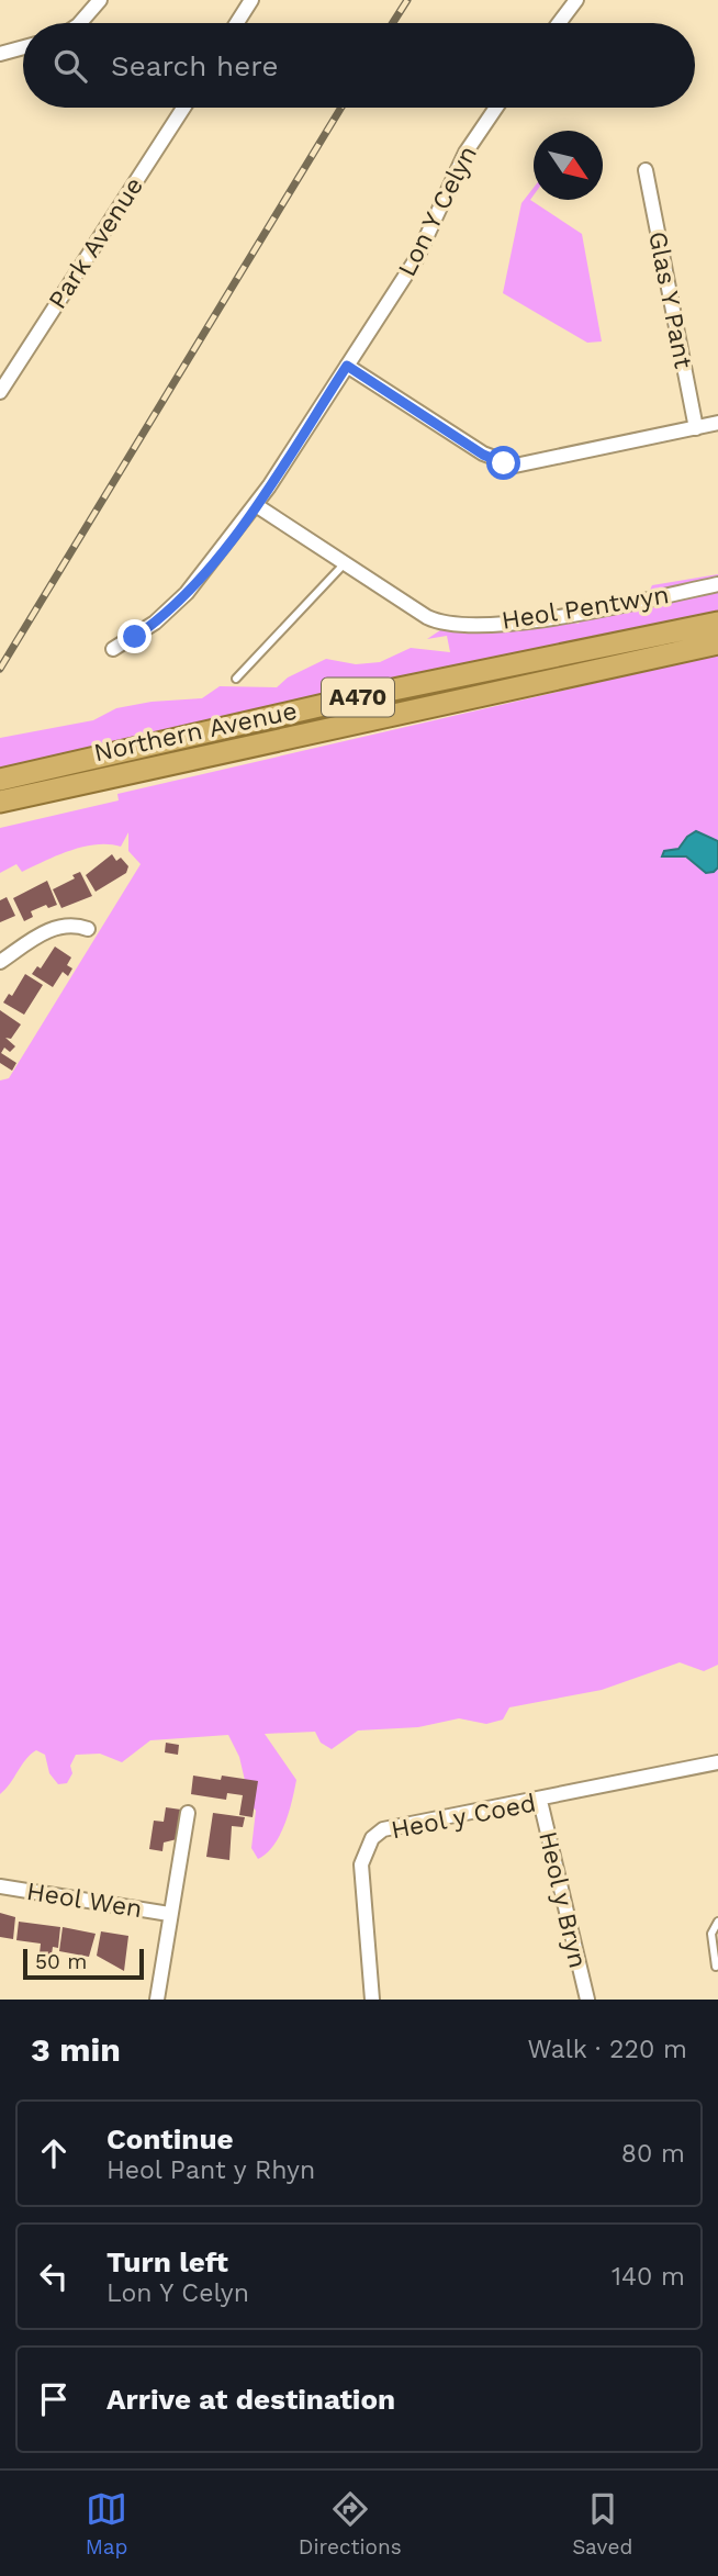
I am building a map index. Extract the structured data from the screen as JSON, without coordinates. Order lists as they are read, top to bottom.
{
  "streets": {
    "highway": ["A470", "Northern Avenue"],
    "street": [
      "Lon Y Celyn",
      "Park Avenue",
      "Glas Y Pant",
      "Heol Pentwyn",
      "Heol y Coed",
      "Heol Wen",
      "Heol y Bryn"
    ]
  },
  "crossings": [
    ["Lon Y Celyn", "Heol Pentwyn"],
    ["Heol y Coed", "Heol y Bryn"]
  ],
  "scale_bar": "50 m",
  "north": "bottom right",
  "page": {
    "search": "Search here",
    "scale": "50 m",
    "heading": ["3 min", "Walk · 220 m"],
    "list": [
      ["Continue", "Heol Pant y Rhyn", "80 m"],
      ["Turn left", "Lon Y Celyn", "140 m"],
      "Arrive at destination"
    ],
    "nav": ["Map", "Directions", "Saved"]
  }
}
